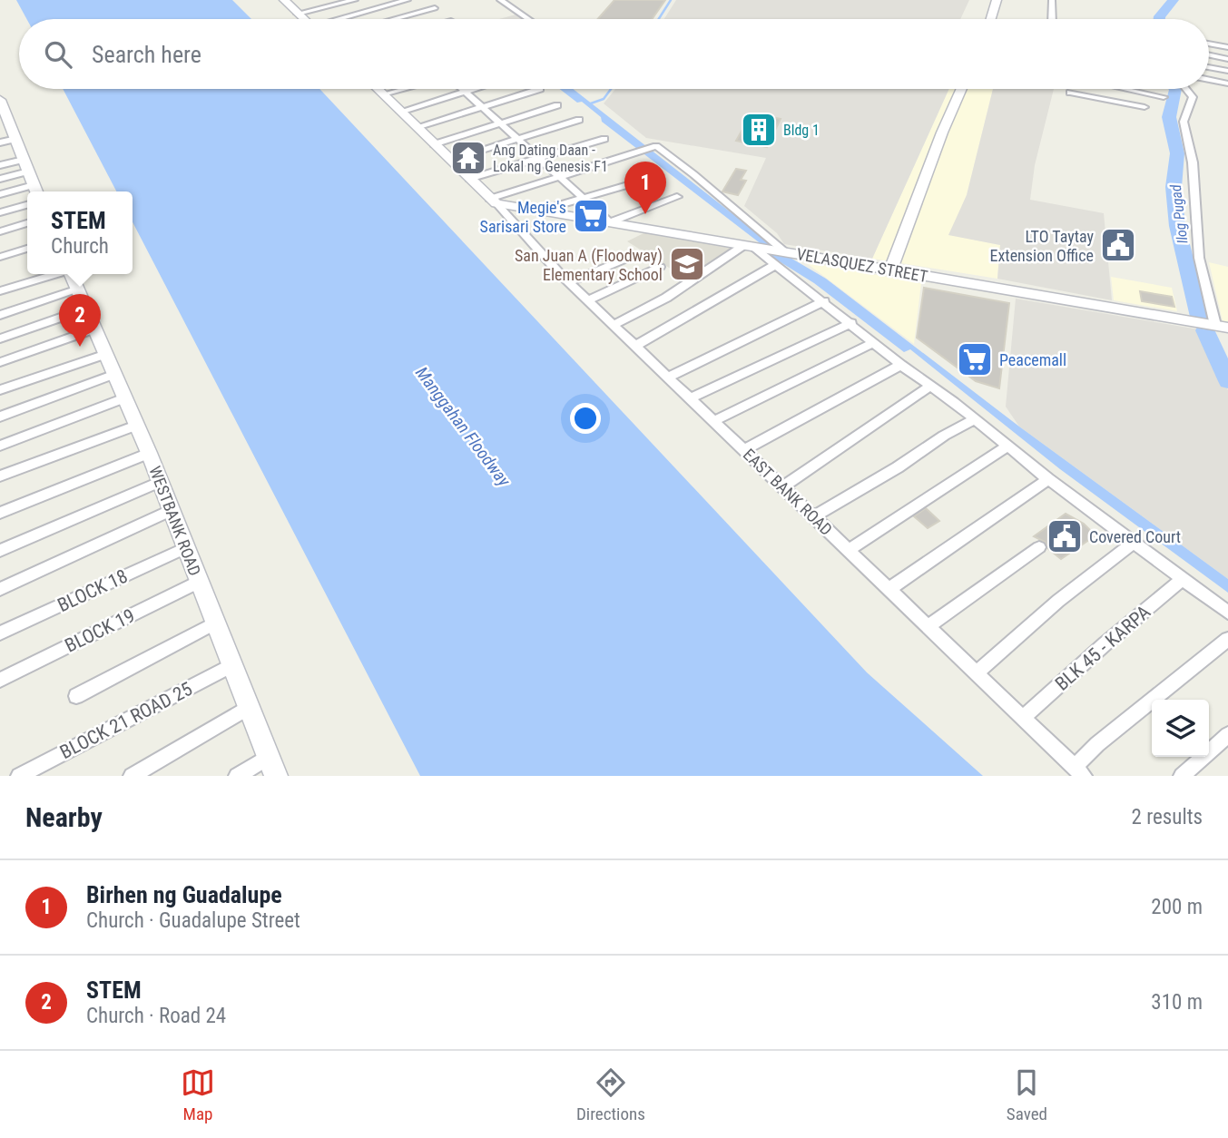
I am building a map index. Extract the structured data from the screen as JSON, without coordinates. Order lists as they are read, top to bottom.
{
  "streets": {
    "street": [
      "VELASQUEZ STREET",
      "EAST BANK ROAD",
      "WESTBANK ROAD",
      "BLOCK 18",
      "BLOCK 19",
      "BLK 45 - KARPA",
      "BLOCK 21 ROAD 25"
    ]
  },
  "crossings": [
    ["VELASQUEZ STREET", "EAST BANK ROAD"],
    ["EAST BANK ROAD", "BLK 45 - KARPA"],
    ["WESTBANK ROAD", "BLOCK 18"],
    ["WESTBANK ROAD", "BLOCK 19"],
    ["WESTBANK ROAD", "BLOCK 21 ROAD 25"]
  ],
  "water": ["Ilog Pugad", "Manggahan Floodway"],
  "places": {
    "building": ["Bldg 1"],
    "temple": ["Ang Dating Daan - Lokal ng Genesis F1"],
    "supermarket": ["Megie's Sarisari Store", "Peacemall"],
    "public building": ["LTO Taytay Extension Office", "Covered Court"],
    "school or university": ["San Juan A (Floodway) Elementary School"]
  },
  "page": {
    "search": "Search here",
    "pins": ["1", "2"],
    "popup": ["STEM", "Church"],
    "heading": ["Nearby", "2 results"],
    "list": [
      {
        "mark": "1",
        "name": "Birhen ng Guadalupe",
        "note": "Church · Guadalupe Street",
        "value": "200 m"
      },
      {
        "mark": "2",
        "name": "STEM",
        "note": "Church · Road 24",
        "value": "310 m"
      }
    ],
    "nav": ["Map", "Directions", "Saved"]
  }
}
